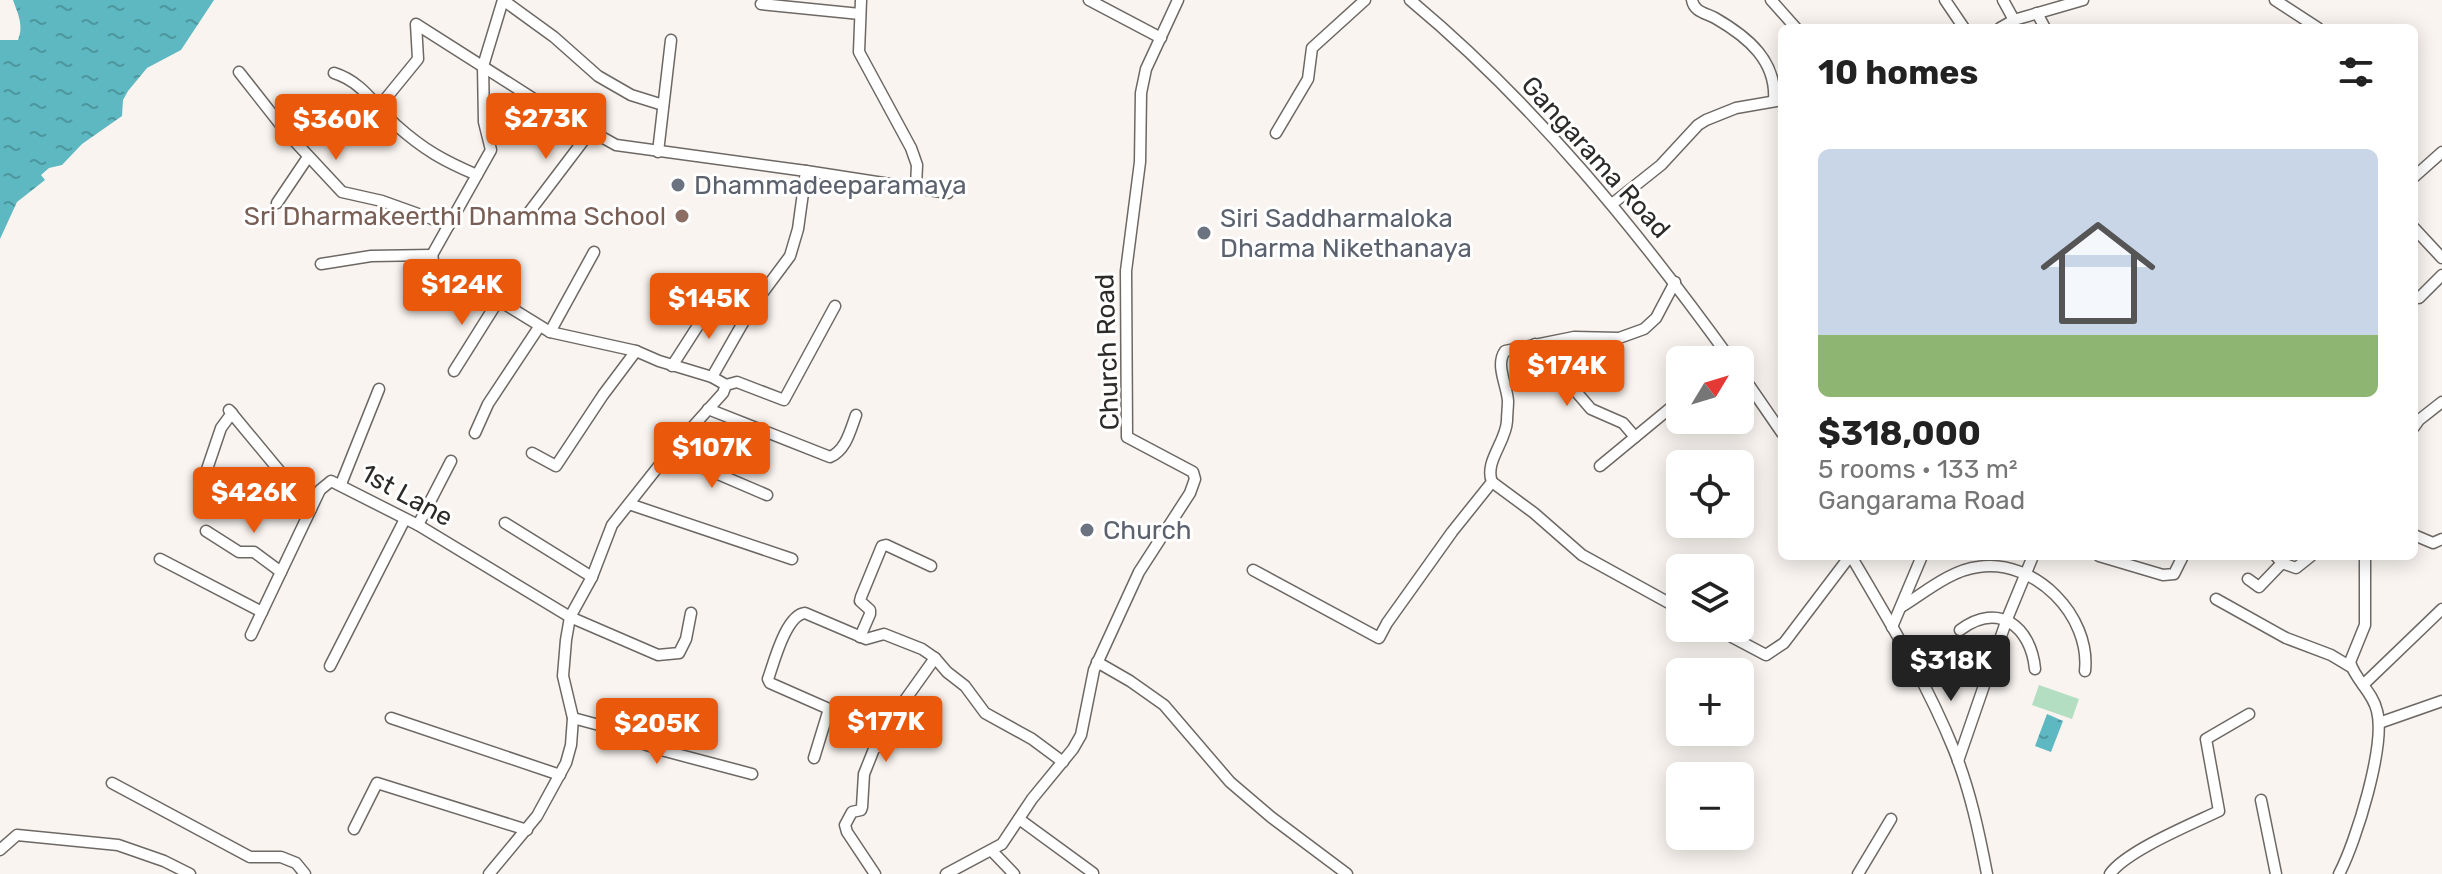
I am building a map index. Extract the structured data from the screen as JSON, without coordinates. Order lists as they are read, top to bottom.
{
  "streets": {
    "street": ["Gangarama Road", "Church Road", "1st Lane"]
  },
  "places": [
    "Dhammadeeparamaya",
    "Sri Dharmakeerthi Dhamma School",
    "Siri Saddharmaloka Dharma Nikethanaya",
    "Church"
  ],
  "north": "top right",
  "page": {
    "heading": "10 homes",
    "price": [
      "$273K",
      "$360K",
      "$124K",
      "$145K",
      "$174K",
      "$107K",
      "$426K",
      "$318K",
      "$177K",
      "$205K"
    ],
    "list": [
      {
        "name": "$318,000",
        "note": "5 rooms · 133 m² · Gangarama Road"
      }
    ],
    "map_buttons": ["+", "−"]
  }
}
